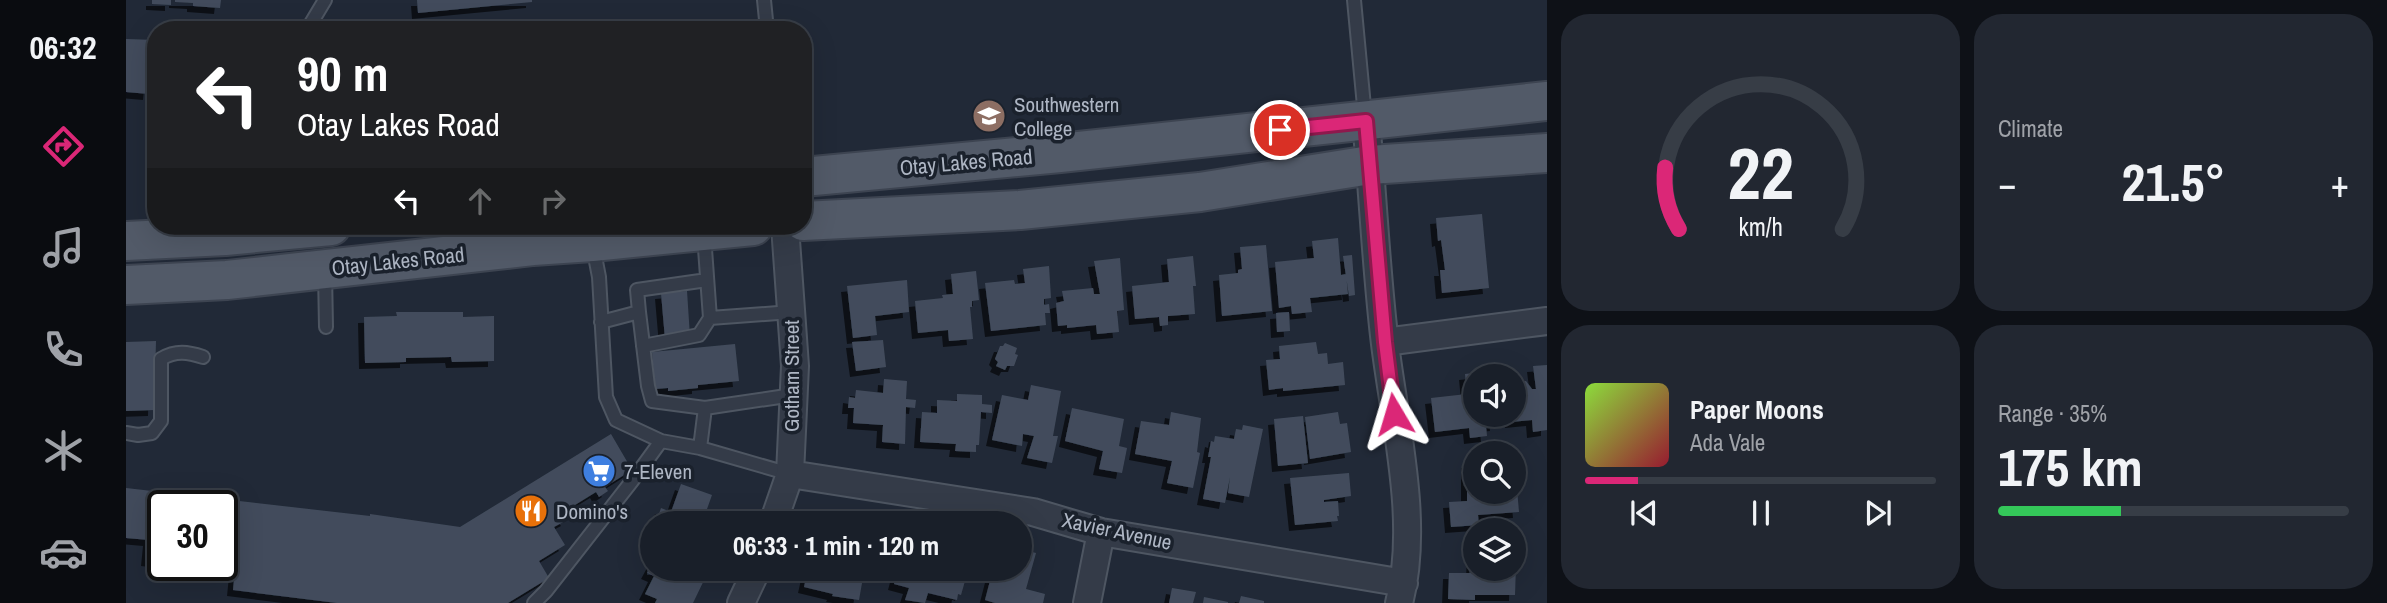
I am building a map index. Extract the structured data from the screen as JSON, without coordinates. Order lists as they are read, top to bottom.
{
  "streets": {
    "main road": ["Otay Lakes Road"],
    "street": ["Gotham Street", "Xavier Avenue"]
  },
  "crossings": [
    ["Gotham Street", "Xavier Avenue"]
  ],
  "places": {
    "school or university": ["Southwestern College"],
    "supermarket": ["7-Eleven"],
    "restaurant": ["Domino's"]
  },
  "page": {
    "tabs": "06:32",
    "tile": [
      "Climate",
      ["Range · 35%", "175 km"]
    ],
    "turn": ["90 m", "Otay Lakes Road"],
    "heat": ["−", "21.5°", "+"],
    "song": ["Paper Moons", "Ada Vale"],
    "limit": "30",
    "trip": "06:33 · 1 min · 120 m",
    "gauge": ["22", "km/h"]
  }
}
